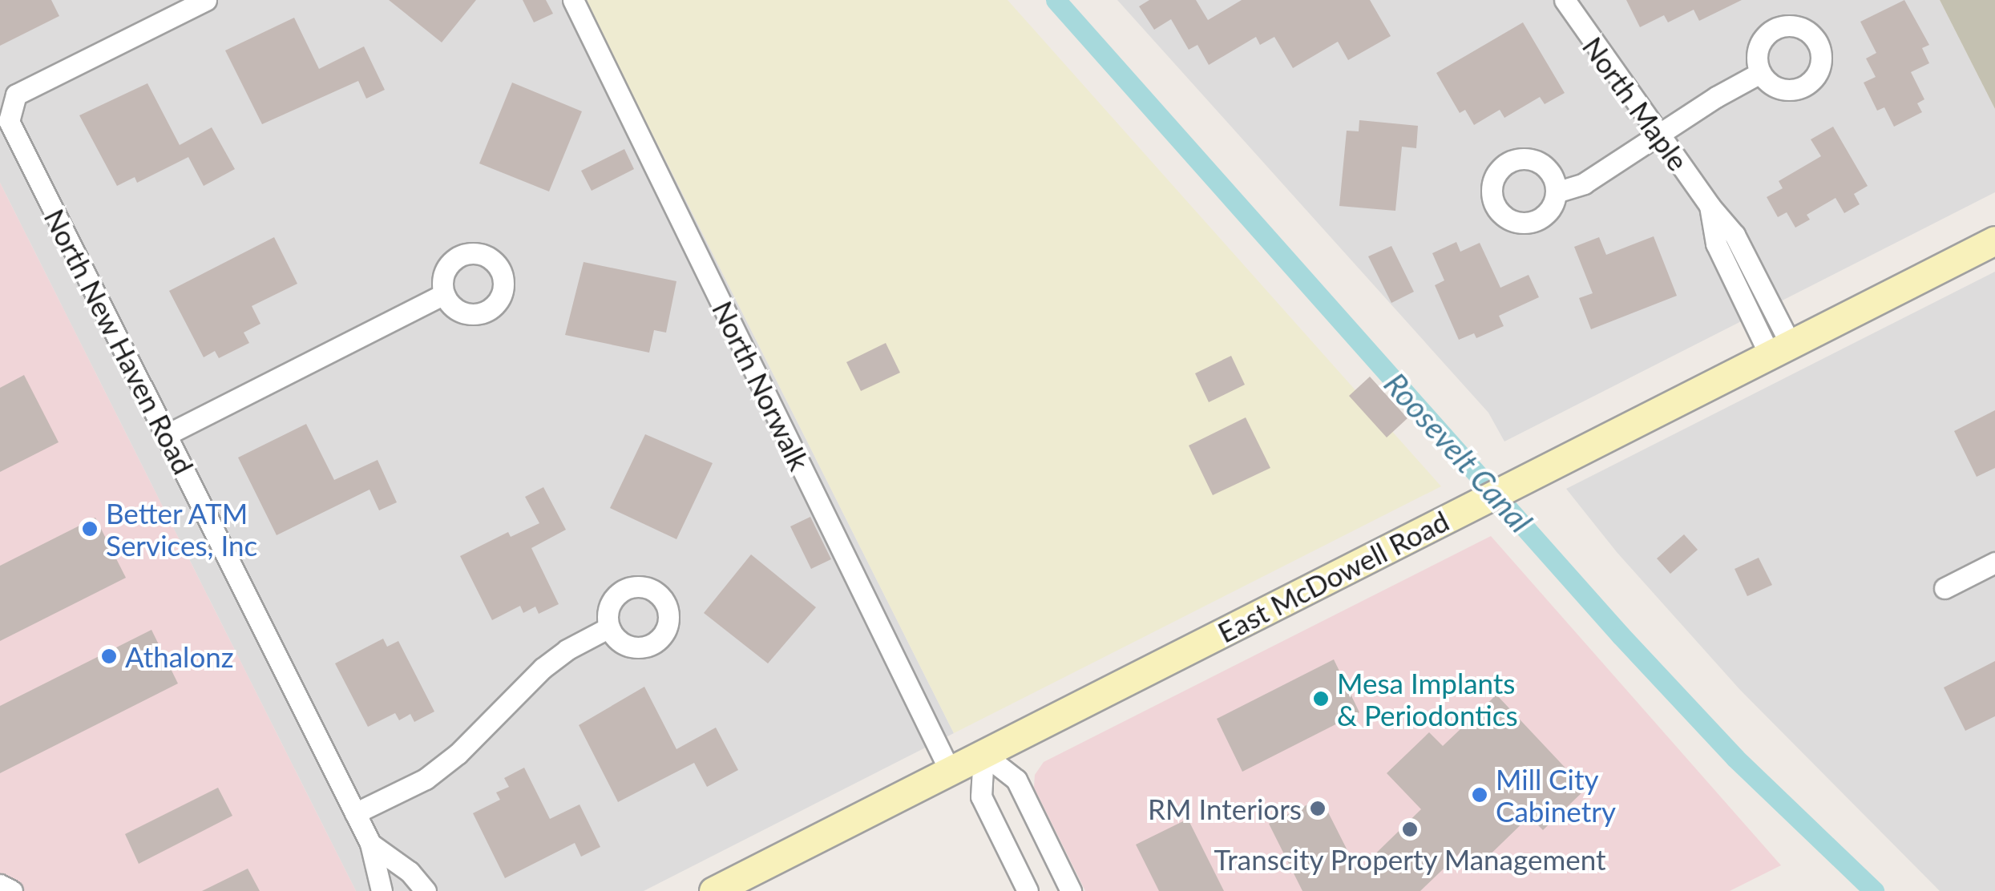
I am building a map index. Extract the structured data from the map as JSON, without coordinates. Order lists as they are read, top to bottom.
{
  "streets": {
    "main road": ["East McDowell Road"],
    "street": ["North Maple", "North New Haven Road", "North Norwalk"]
  },
  "crossings": [
    ["North Maple", "East McDowell Road"],
    ["North Norwalk", "East McDowell Road"]
  ],
  "water": ["Roosevelt Canal"],
  "places": [
    "Better ATM Services, Inc",
    "Athalonz",
    "Mesa Implants & Periodontics",
    "Mill City Cabinetry",
    "RM Interiors",
    "Transcity Property Management"
  ]
}
